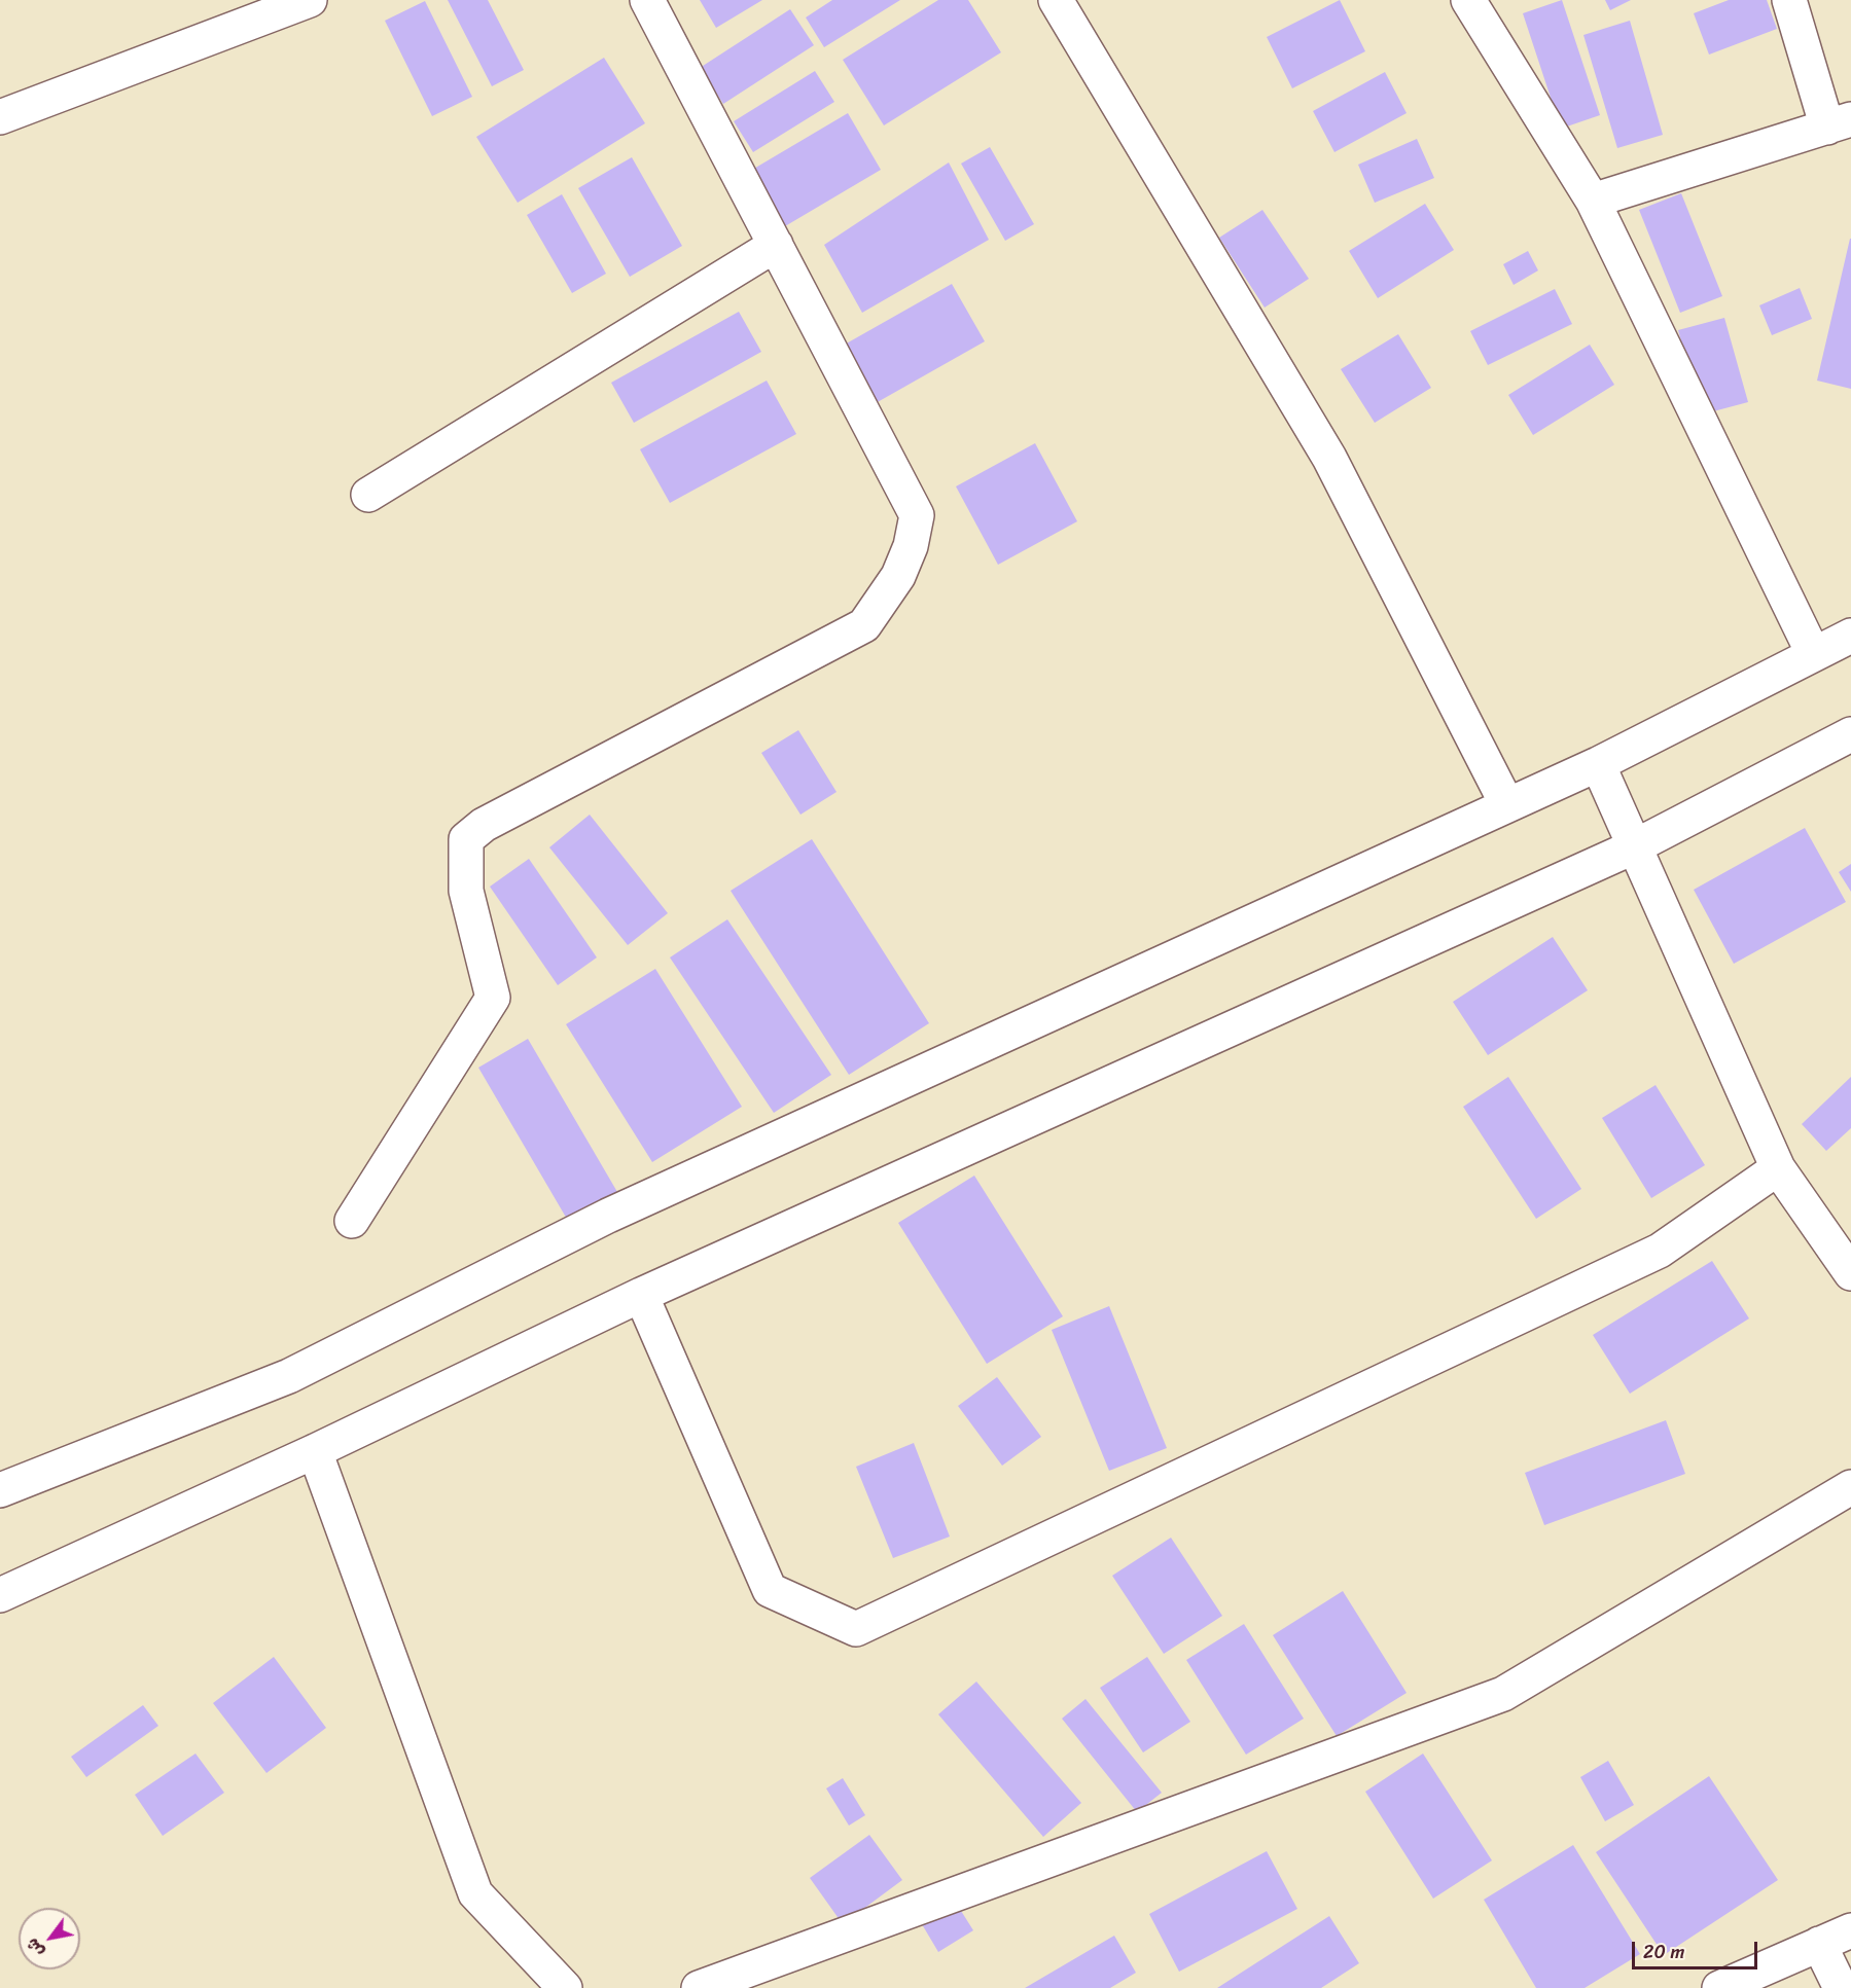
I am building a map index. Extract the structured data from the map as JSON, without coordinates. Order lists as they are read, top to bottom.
{
  "scale_bar": "20 m",
  "north": "bottom left"
}
